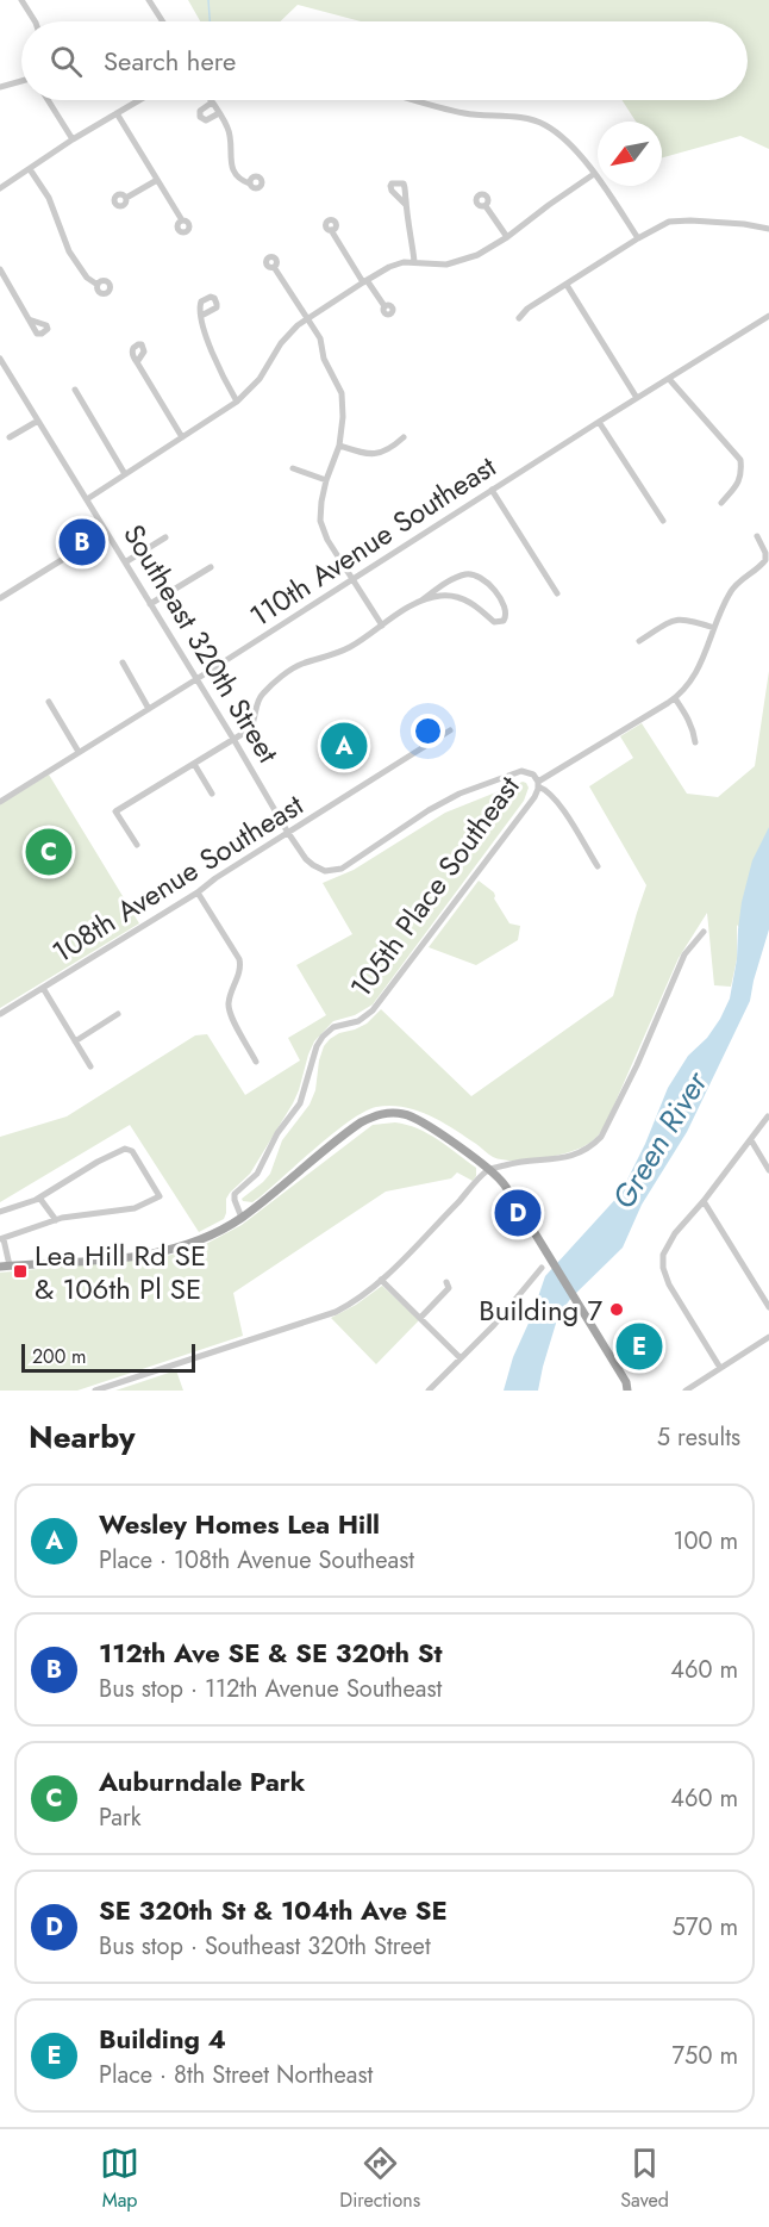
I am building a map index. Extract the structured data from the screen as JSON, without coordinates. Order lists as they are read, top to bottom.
{
  "streets": {
    "street": [
      "110th Avenue Southeast",
      "Southeast 320th Street",
      "108th Avenue Southeast",
      "105th Place Southeast"
    ]
  },
  "crossings": [
    ["110th Avenue Southeast", "Southeast 320th Street"],
    ["Southeast 320th Street", "108th Avenue Southeast"],
    ["Southeast 320th Street", "105th Place Southeast"]
  ],
  "water": ["Green River"],
  "places": {
    "transit": ["Lea Hill Rd SE & 106th Pl SE"],
    "other": ["Building 7"]
  },
  "scale_bar": "200 m",
  "north": "bottom left",
  "page": {
    "search": "Search here",
    "pins": [
      "B",
      "A",
      "C",
      "D",
      "E"
    ],
    "scale": "200 m",
    "heading": ["Nearby", "5 results"],
    "list": [
      {
        "mark": "A",
        "name": "Wesley Homes Lea Hill",
        "note": "Place · 108th Avenue Southeast",
        "value": "100 m"
      },
      {
        "mark": "B",
        "name": "112th Ave SE & SE 320th St",
        "note": "Bus stop · 112th Avenue Southeast",
        "value": "460 m"
      },
      {
        "mark": "C",
        "name": "Auburndale Park",
        "note": "Park",
        "value": "460 m"
      },
      {
        "mark": "D",
        "name": "SE 320th St & 104th Ave SE",
        "note": "Bus stop · Southeast 320th Street",
        "value": "570 m"
      },
      {
        "mark": "E",
        "name": "Building 4",
        "note": "Place · 8th Street Northeast",
        "value": "750 m"
      }
    ],
    "nav": ["Map", "Directions", "Saved"]
  }
}
